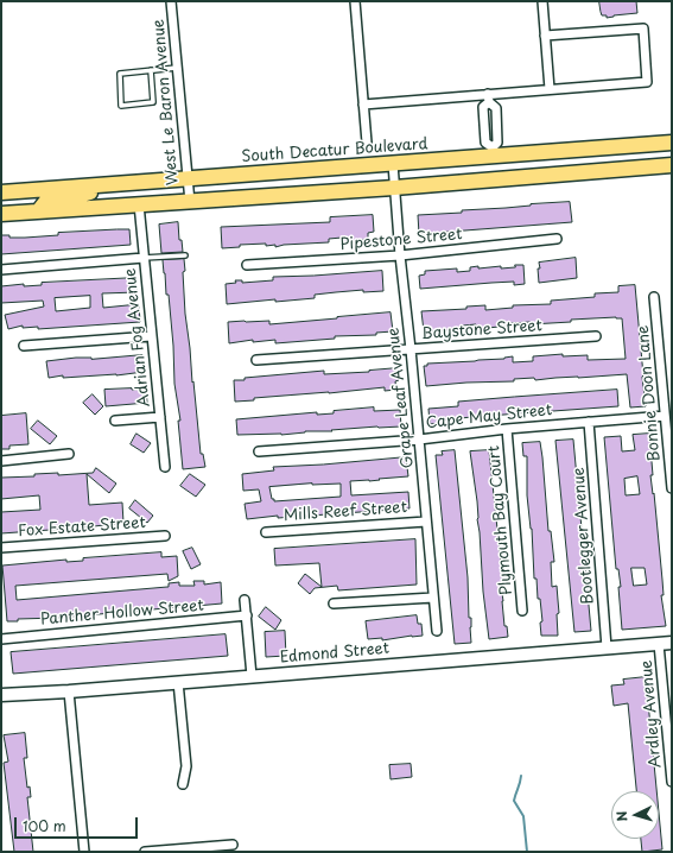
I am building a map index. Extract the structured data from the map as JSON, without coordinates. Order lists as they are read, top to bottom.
{
  "streets": {
    "main road": ["South Decatur Boulevard"],
    "street": [
      "West Le Baron Avenue",
      "Pipestone Street",
      "Baystone Street",
      "Adrian Fog Avenue",
      "Bonnie Doon Lane",
      "Grape Leaf Avenue",
      "Cape May Street",
      "Mills Reef Street",
      "Plymouth Bay Court",
      "Fox Estate Street",
      "Bootlegger Avenue",
      "Panther Hollow Street",
      "Edmond Street",
      "Ardley Avenue"
    ]
  },
  "crossings": [
    ["West Le Baron Avenue", "South Decatur Boulevard"],
    ["South Decatur Boulevard", "Grape Leaf Avenue"],
    ["Pipestone Street", "Grape Leaf Avenue"],
    ["Baystone Street", "Grape Leaf Avenue"],
    ["Bonnie Doon Lane", "Cape May Street"],
    ["Grape Leaf Avenue", "Cape May Street"],
    ["Grape Leaf Avenue", "Mills Reef Street"],
    ["Cape May Street", "Plymouth Bay Court"],
    ["Cape May Street", "Bootlegger Avenue"],
    ["Bootlegger Avenue", "Edmond Street"],
    ["Edmond Street", "Ardley Avenue"]
  ],
  "scale_bar": "100 m",
  "north": "left"
}
